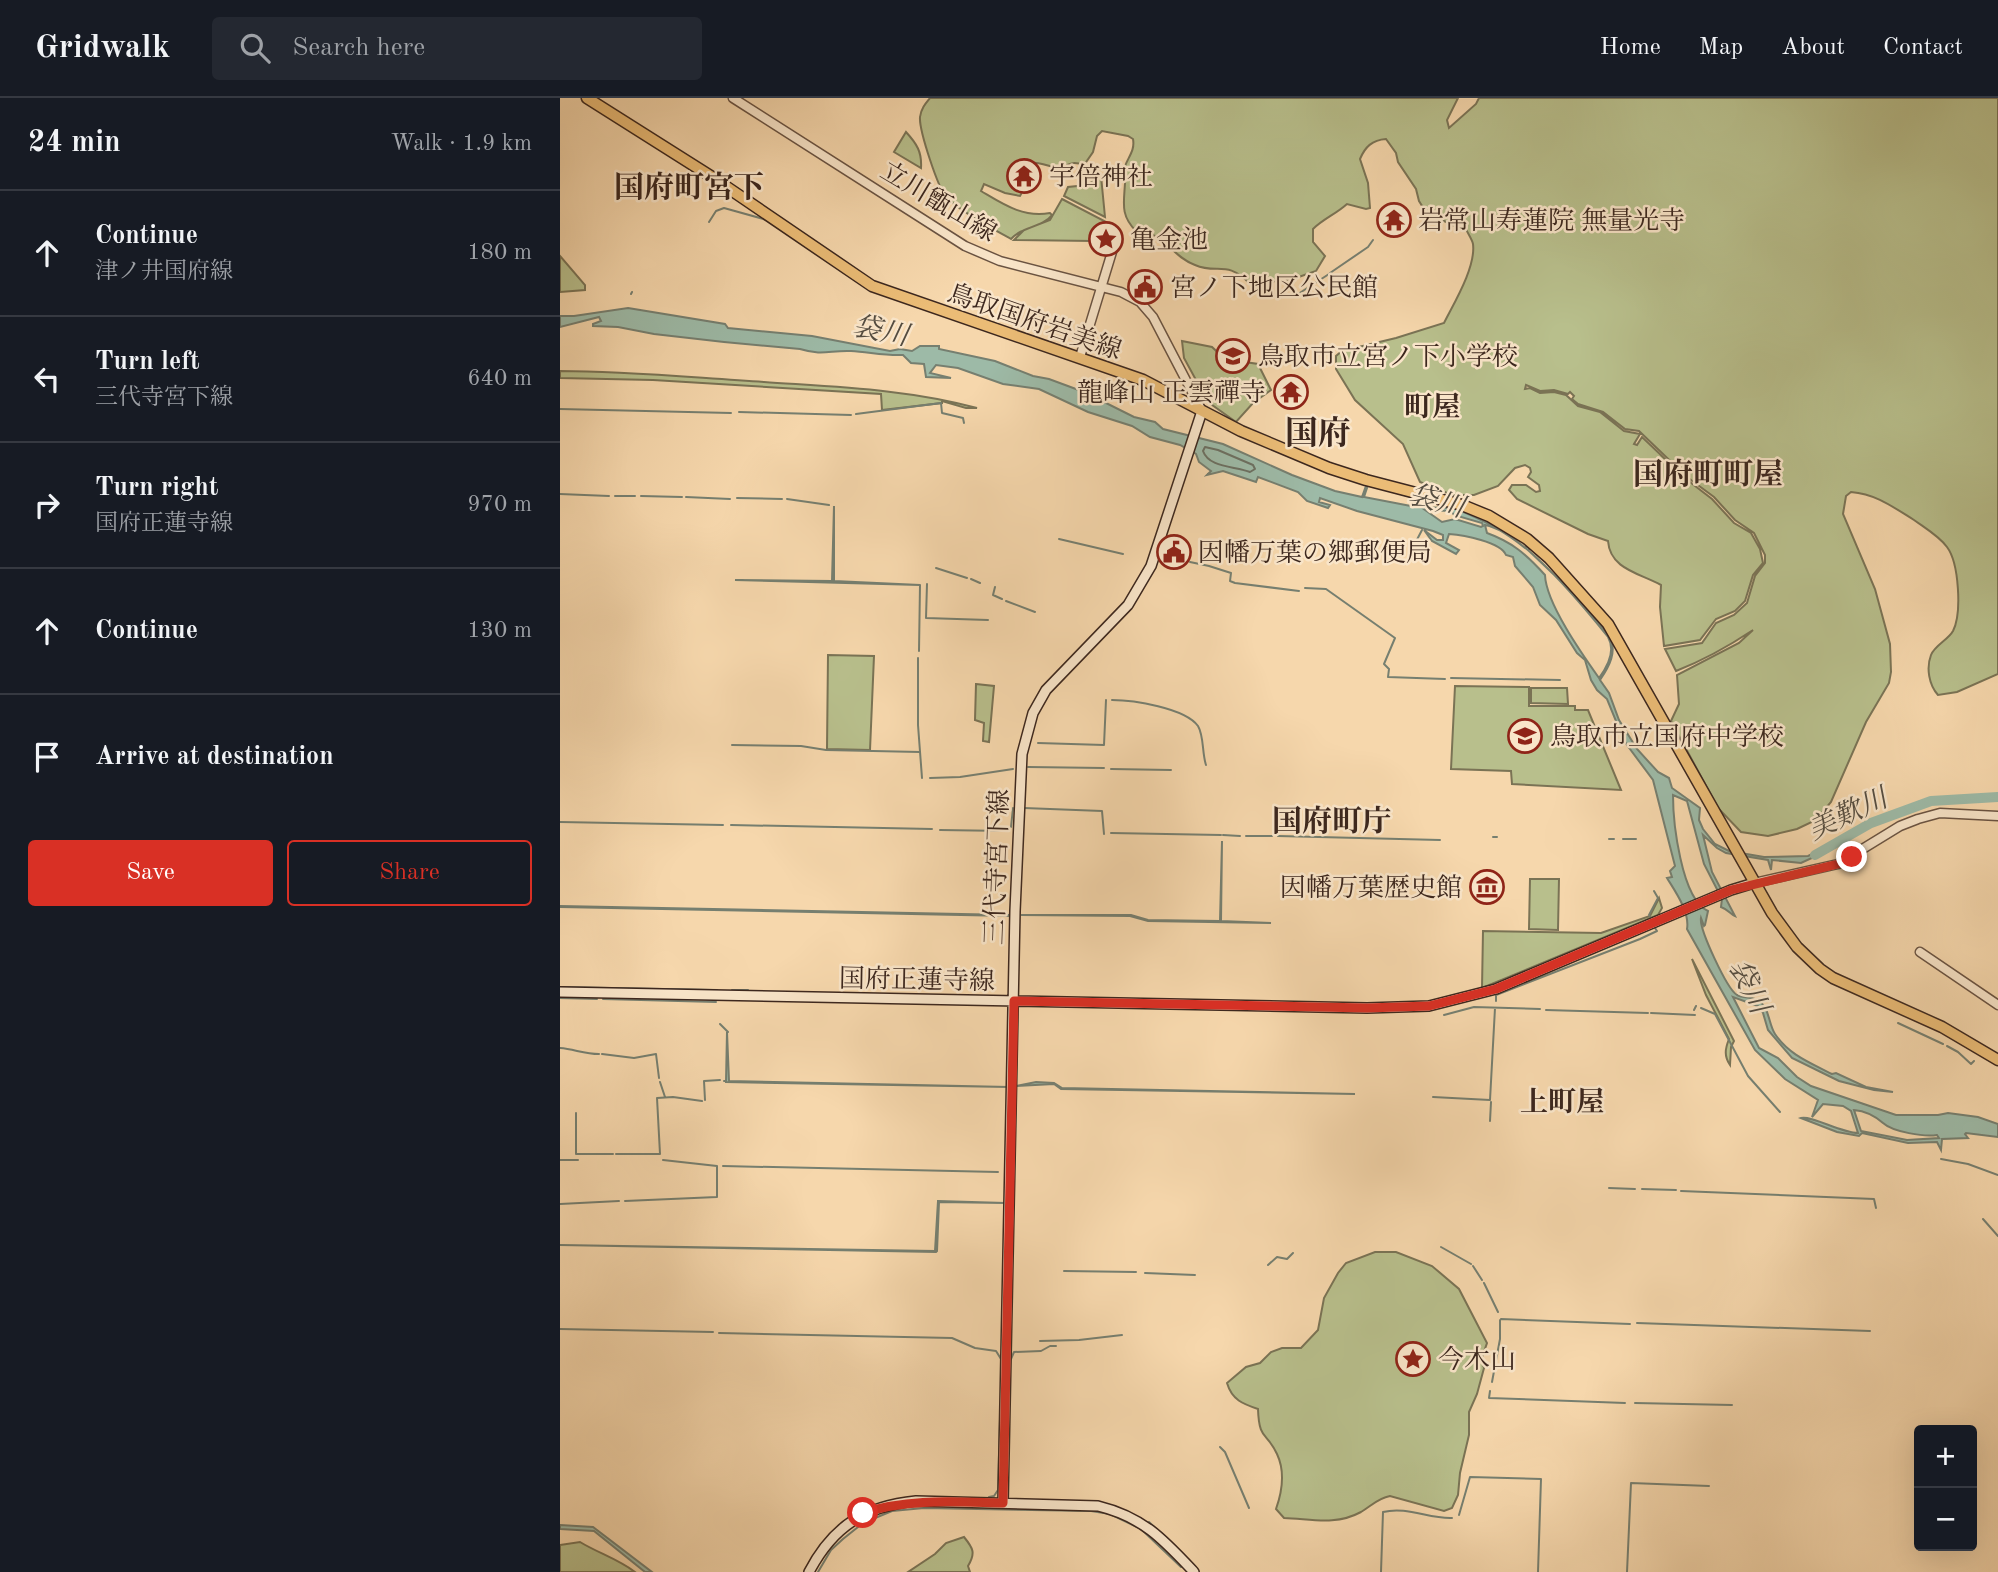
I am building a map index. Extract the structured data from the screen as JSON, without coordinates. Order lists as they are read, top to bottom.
{
  "streets": {
    "main road": ["鳥取国府岩美線", "三代寺宮下線", "国府正蓮寺線"],
    "street": ["立川甑山線"]
  },
  "crossings": [
    ["立川甑山線", "鳥取国府岩美線"],
    ["立川甑山線", "三代寺宮下線"],
    ["鳥取国府岩美線", "三代寺宮下線"],
    ["鳥取国府岩美線", "国府正蓮寺線"],
    ["三代寺宮下線", "国府正蓮寺線"]
  ],
  "districts": [
    "国府町宮下",
    "町屋",
    "国府",
    "国府町町屋",
    "国府町庁",
    "上町屋"
  ],
  "water": ["袋川", "美歎川"],
  "places": {
    "temple": ["宇倍神社", "岩常山寿蓮院 無量光寺", "龍峰山 正雲禪寺"],
    "place": ["亀金池", "今木山"],
    "public building": ["宮ノ下地区公民館", "因幡万葉の郷郵便局"],
    "school or university": ["鳥取市立宮ノ下小学校", "鳥取市立国府中学校"],
    "museum": ["因幡万葉歴史館"]
  },
  "page": {
    "header": "Gridwalk",
    "search": "Search here",
    "nav": [
      "Home",
      "Map",
      "About",
      "Contact"
    ],
    "heading": ["24 min", "Walk · 1.9 km"],
    "list": [
      ["Continue", "津ノ井国府線", "180 m"],
      ["Turn left", "三代寺宮下線", "640 m"],
      ["Turn right", "国府正蓮寺線", "970 m"],
      ["Continue", "130 m"],
      "Arrive at destination"
    ],
    "buttons": ["Save", "Share"],
    "map_buttons": ["+", "−"]
  }
}
